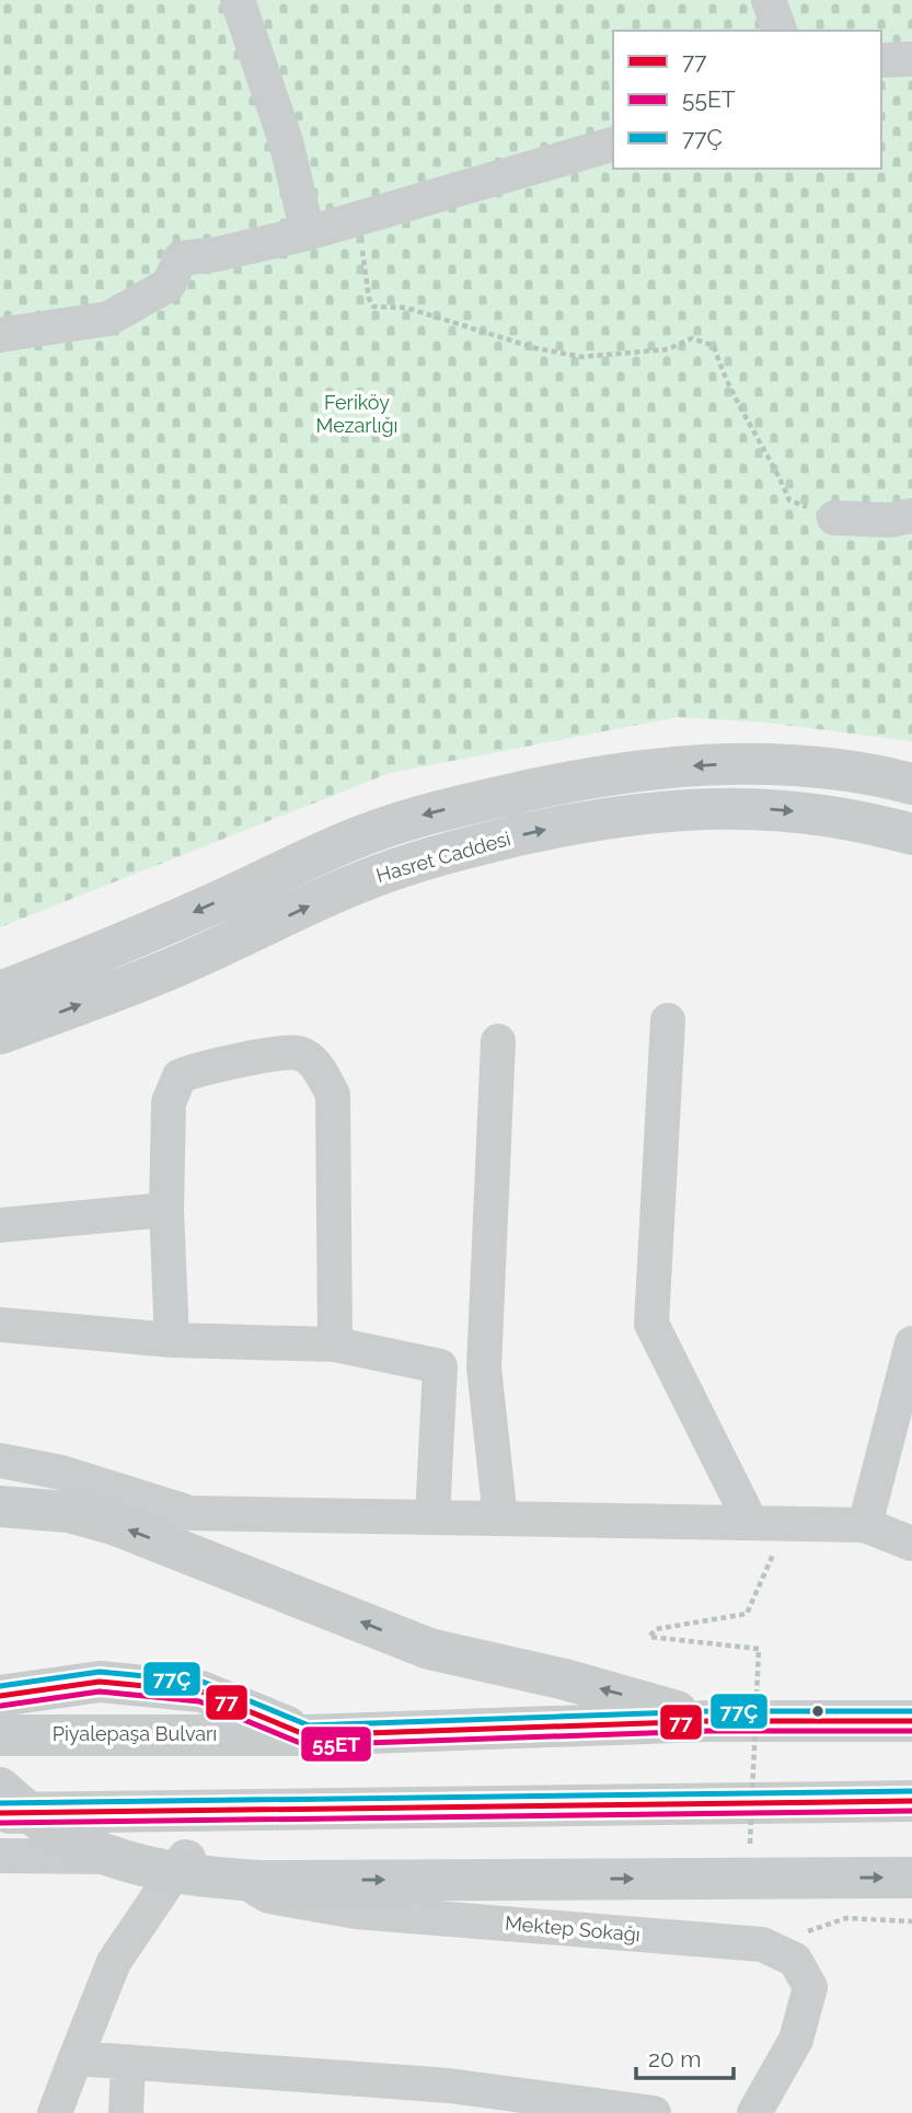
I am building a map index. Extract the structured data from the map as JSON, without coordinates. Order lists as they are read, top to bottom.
{
  "streets": {
    "main road": ["Hasret Caddesi", "Piyalepaşa Bulvarı"],
    "street": ["Mektep Sokağı"]
  },
  "parks": ["Feriköy Mezarlığı"],
  "lines": ["transit line 77Ç", "transit line 77", "transit line 55ET"],
  "legend": ["77", "55ET", "77Ç"],
  "scale_bar": "20 m"
}
